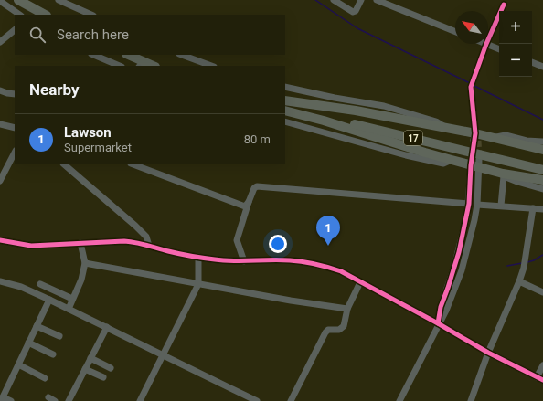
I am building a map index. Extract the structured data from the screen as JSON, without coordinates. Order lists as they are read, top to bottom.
{
  "streets": {
    "highway": ["17"]
  },
  "north": "top left",
  "page": {
    "map_buttons": ["+", "−"],
    "search": "Search here",
    "heading": "Nearby",
    "list": [
      {
        "mark": "1",
        "name": "Lawson",
        "note": "Supermarket",
        "value": "80 m"
      }
    ],
    "pins": "1"
  }
}
